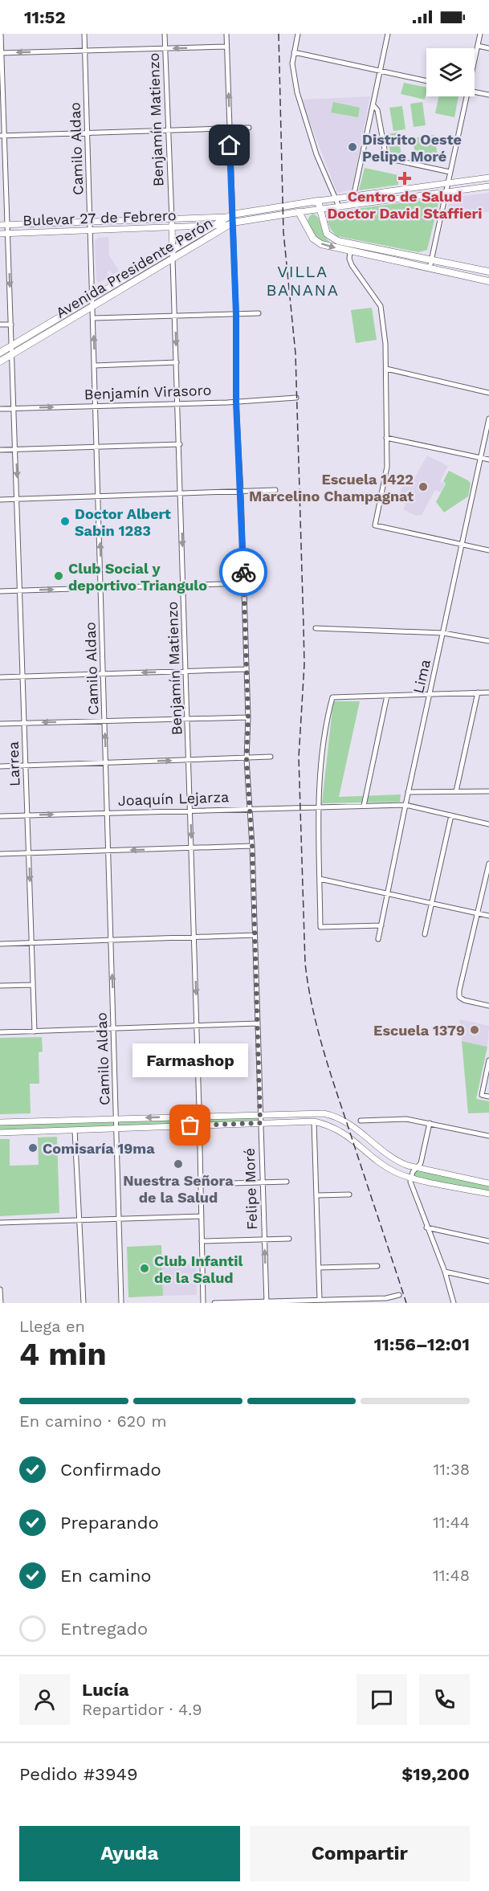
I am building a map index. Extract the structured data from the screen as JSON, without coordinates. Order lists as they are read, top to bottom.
{
  "streets": {
    "main road": ["Benjamín Matienzo", "Bulevar 27 de Febrero", "Avenida Presidente Perón"],
    "street": [
      "Camilo Aldao",
      "Benjamín Virasoro",
      "Lima",
      "Larrea",
      "Joaquín Lejarza",
      "Felipe Moré"
    ]
  },
  "crossings": [
    ["Benjamín Matienzo", "Bulevar 27 de Febrero"],
    ["Benjamín Matienzo", "Avenida Presidente Perón"],
    ["Benjamín Matienzo", "Benjamín Virasoro"],
    ["Benjamín Matienzo", "Joaquín Lejarza"],
    ["Camilo Aldao", "Bulevar 27 de Febrero"],
    ["Camilo Aldao", "Avenida Presidente Perón"],
    ["Camilo Aldao", "Benjamín Virasoro"],
    ["Camilo Aldao", "Joaquín Lejarza"],
    ["Bulevar 27 de Febrero", "Avenida Presidente Perón"],
    ["Bulevar 27 de Febrero", "Larrea"],
    ["Bulevar 27 de Febrero", "Felipe Moré"],
    ["Avenida Presidente Perón", "Larrea"],
    ["Avenida Presidente Perón", "Felipe Moré"],
    ["Benjamín Virasoro", "Larrea"],
    ["Benjamín Virasoro", "Felipe Moré"],
    ["Lima", "Joaquín Lejarza"],
    ["Larrea", "Joaquín Lejarza"],
    ["Joaquín Lejarza", "Felipe Moré"]
  ],
  "districts": ["VILLA BANANA"],
  "places": {
    "other": [
      "Distrito Oeste Pelipe Moré",
      "Escuela 1422 Marcelino Champagnat",
      "Doctor Albert Sabin 1283",
      "Club Social y deportivo Triangulo",
      "Escuela 1379",
      "Farmashop",
      "Comisaría 19ma",
      "Nuestra Señora de la Salud",
      "Club Infantil de la Salud"
    ],
    "health": ["Centro de Salud Doctor David Staffieri"]
  },
  "page": {
    "status": "11:52",
    "bubble": "Farmashop",
    "heading": ["4 min", "Llega en", "11:56–12:01"],
    "panel": [
      "Lucía",
      "Repartidor · 4.9",
      "Pedido #3949",
      "$19,200"
    ],
    "bar": "En camino · 620 m",
    "list": [
      ["Confirmado", "11:38"],
      ["Preparando", "11:44"],
      ["En camino", "11:48"],
      "Entregado"
    ],
    "buttons": ["Ayuda", "Compartir"]
  }
}
